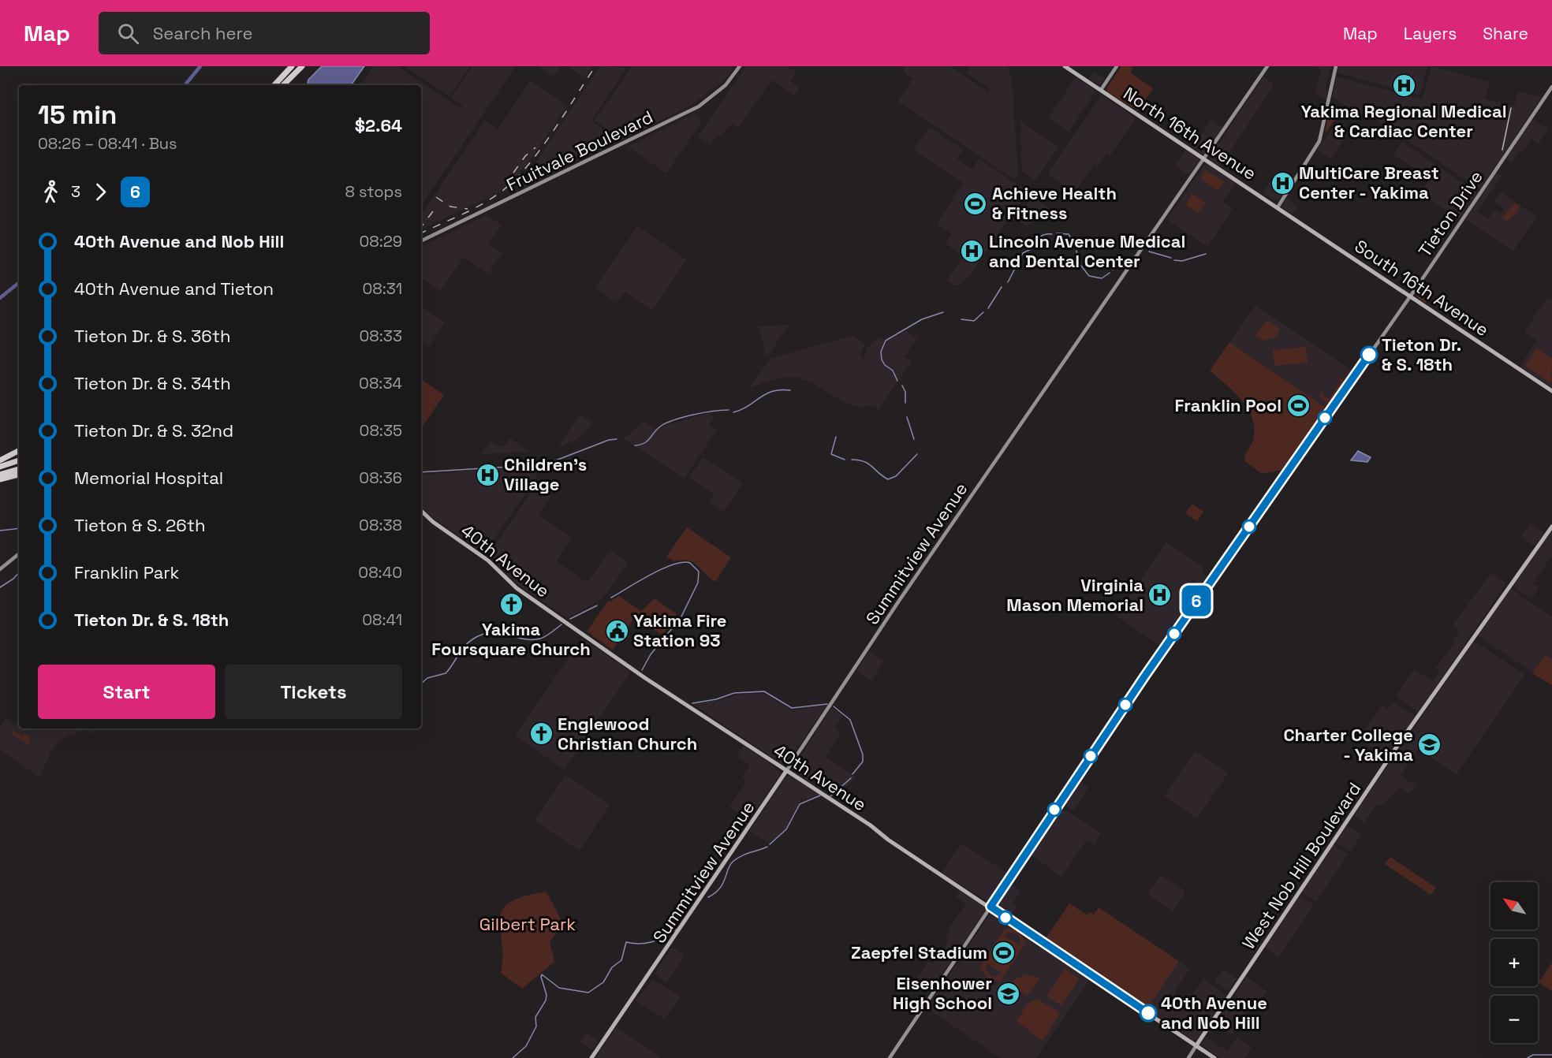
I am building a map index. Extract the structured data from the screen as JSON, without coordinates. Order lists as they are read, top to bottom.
{
  "streets": {
    "main road": [
      "North 16th Avenue",
      "Fruitvale Boulevard",
      "Tieton Drive",
      "South 16th Avenue",
      "Summitview Avenue",
      "40th Avenue",
      "West Nob Hill Boulevard"
    ]
  },
  "crossings": [
    ["North 16th Avenue", "South 16th Avenue"],
    ["North 16th Avenue", "Summitview Avenue"],
    ["Tieton Drive", "South 16th Avenue"],
    ["Tieton Drive", "40th Avenue"],
    ["Summitview Avenue", "40th Avenue"],
    ["40th Avenue", "West Nob Hill Boulevard"]
  ],
  "parks": ["Gilbert Park"],
  "places": {
    "hospital": [
      "Yakima Regional Medical & Cardiac Center",
      "MultiCare Breast Center - Yakima",
      "Lincoln Avenue Medical and Dental Center",
      "Children’s Village",
      "Virginia Mason Memorial"
    ],
    "sports": ["Achieve Health & Fitness", "Franklin Pool", "Zaepfel Stadium"],
    "other": ["Tieton Dr. & S. 18th", "40th Avenue and Nob Hill"],
    "church": ["Yakima Foursquare Church", "Englewood Christian Church"],
    "public building": ["Yakima Fire Station 93"],
    "school or university": ["Charter College - Yakima", "Eisenhower High School"]
  },
  "lines": ["bus line 6"],
  "north": "top left",
  "page": {
    "header": "Map",
    "search": "Search here",
    "nav": ["Map", "Layers", "Share"],
    "on_map": "6",
    "heading": ["15 min", "08:26 – 08:41 · Bus", "$2.64"],
    "legs": ["3", "6", "8 stops"],
    "list": [
      {
        "name": "40th Avenue and Nob Hill",
        "value": "08:29"
      },
      {
        "name": "40th Avenue and Tieton",
        "value": "08:31"
      },
      {
        "name": "Tieton Dr. & S. 36th",
        "value": "08:33"
      },
      {
        "name": "Tieton Dr. & S. 34th",
        "value": "08:34"
      },
      {
        "name": "Tieton Dr. & S. 32nd",
        "value": "08:35"
      },
      {
        "name": "Memorial Hospital",
        "value": "08:36"
      },
      {
        "name": "Tieton & S. 26th",
        "value": "08:38"
      },
      {
        "name": "Franklin Park",
        "value": "08:40"
      },
      {
        "name": "Tieton Dr. & S. 18th",
        "value": "08:41"
      }
    ],
    "buttons": ["Start", "Tickets"],
    "map_buttons": ["+", "−"]
  }
}
